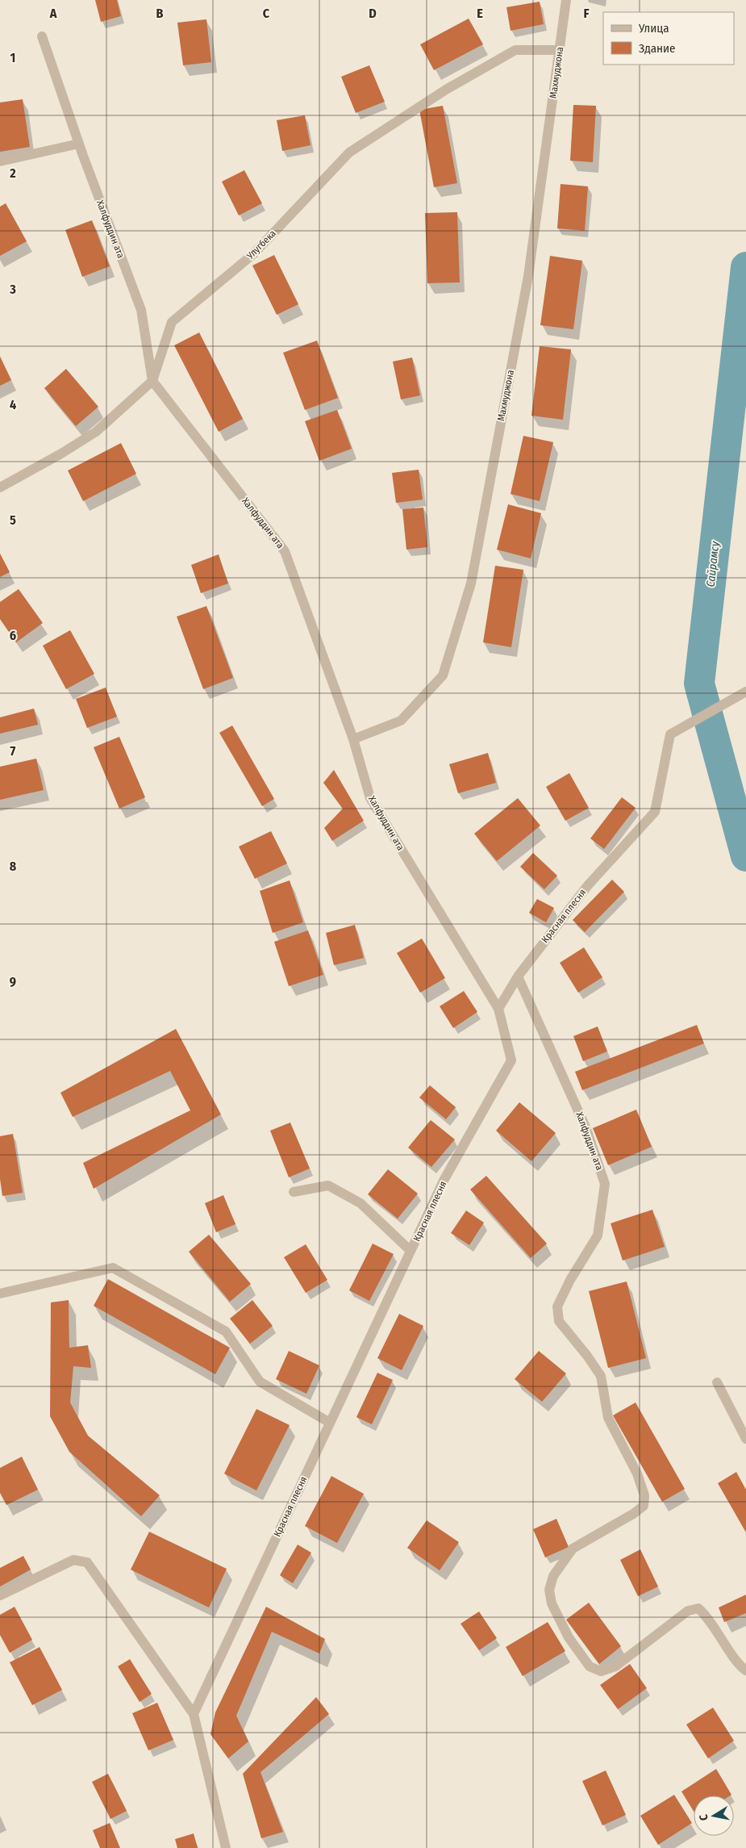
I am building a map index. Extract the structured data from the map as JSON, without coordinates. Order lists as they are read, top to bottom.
{
  "streets": {
    "street": [
      "Махмуджона",
      "Халфуддин ата",
      "Улугбека",
      "Красная плесня"
    ]
  },
  "crossings": [
    ["Махмуджона", "Халфуддин ата"],
    ["Махмуджона", "Улугбека"],
    ["Халфуддин ата", "Улугбека"],
    ["Халфуддин ата", "Красная плесня"]
  ],
  "water": ["Сайрамсу"],
  "legend": ["Улица", "Здание"],
  "north": "left",
  "grid": {
    "columns": [
      "A",
      "B",
      "C",
      "D",
      "E",
      "F"
    ],
    "rows": [
      "1",
      "2",
      "3",
      "4",
      "5",
      "6",
      "7",
      "8",
      "9"
    ]
  }
}
